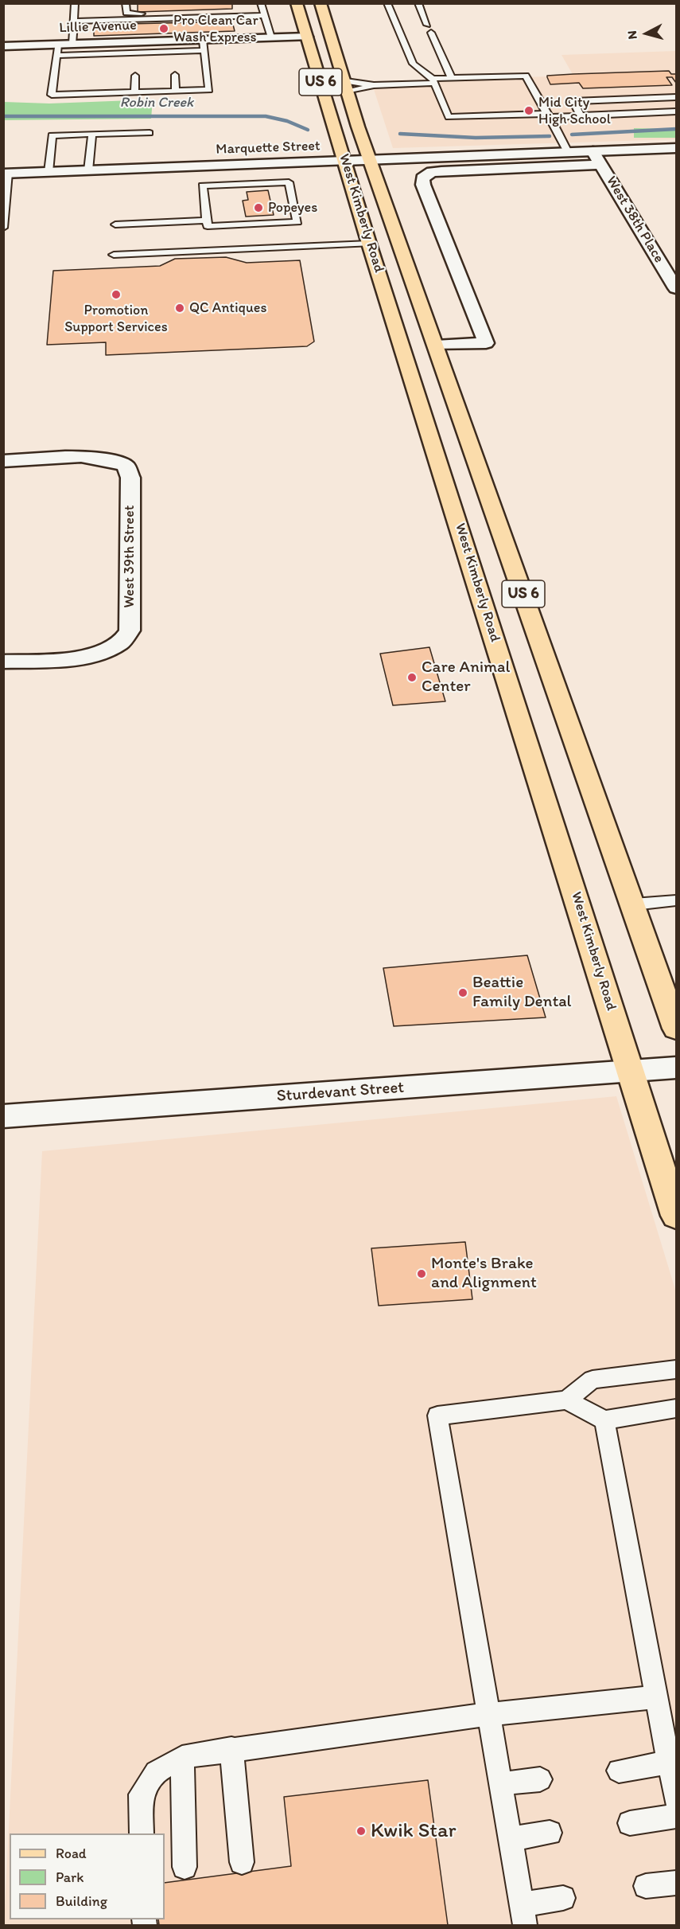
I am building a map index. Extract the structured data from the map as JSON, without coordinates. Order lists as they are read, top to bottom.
{
  "streets": {
    "main road": ["US 6", "West Kimberly Road"],
    "street": [
      "Lillie Avenue",
      "Marquette Street",
      "West 38th Place",
      "West 39th Street",
      "Sturdevant Street"
    ]
  },
  "crossings": [
    ["Lillie Avenue", "West Kimberly Road"],
    ["Marquette Street", "West Kimberly Road"],
    ["Marquette Street", "West 38th Place"],
    ["West Kimberly Road", "Sturdevant Street"]
  ],
  "water": ["Robin Creek"],
  "places": [
    "Pro Clean Car Wash Express",
    "Mid City High School",
    "Popeyes",
    "Promotion Support Services",
    "QC Antiques",
    "Care Animal Center",
    "Beattie Family Dental",
    "Monte's Brake and Alignment",
    "Kwik Star"
  ],
  "legend": ["Road", "Park", "Building"],
  "north": "left"
}
